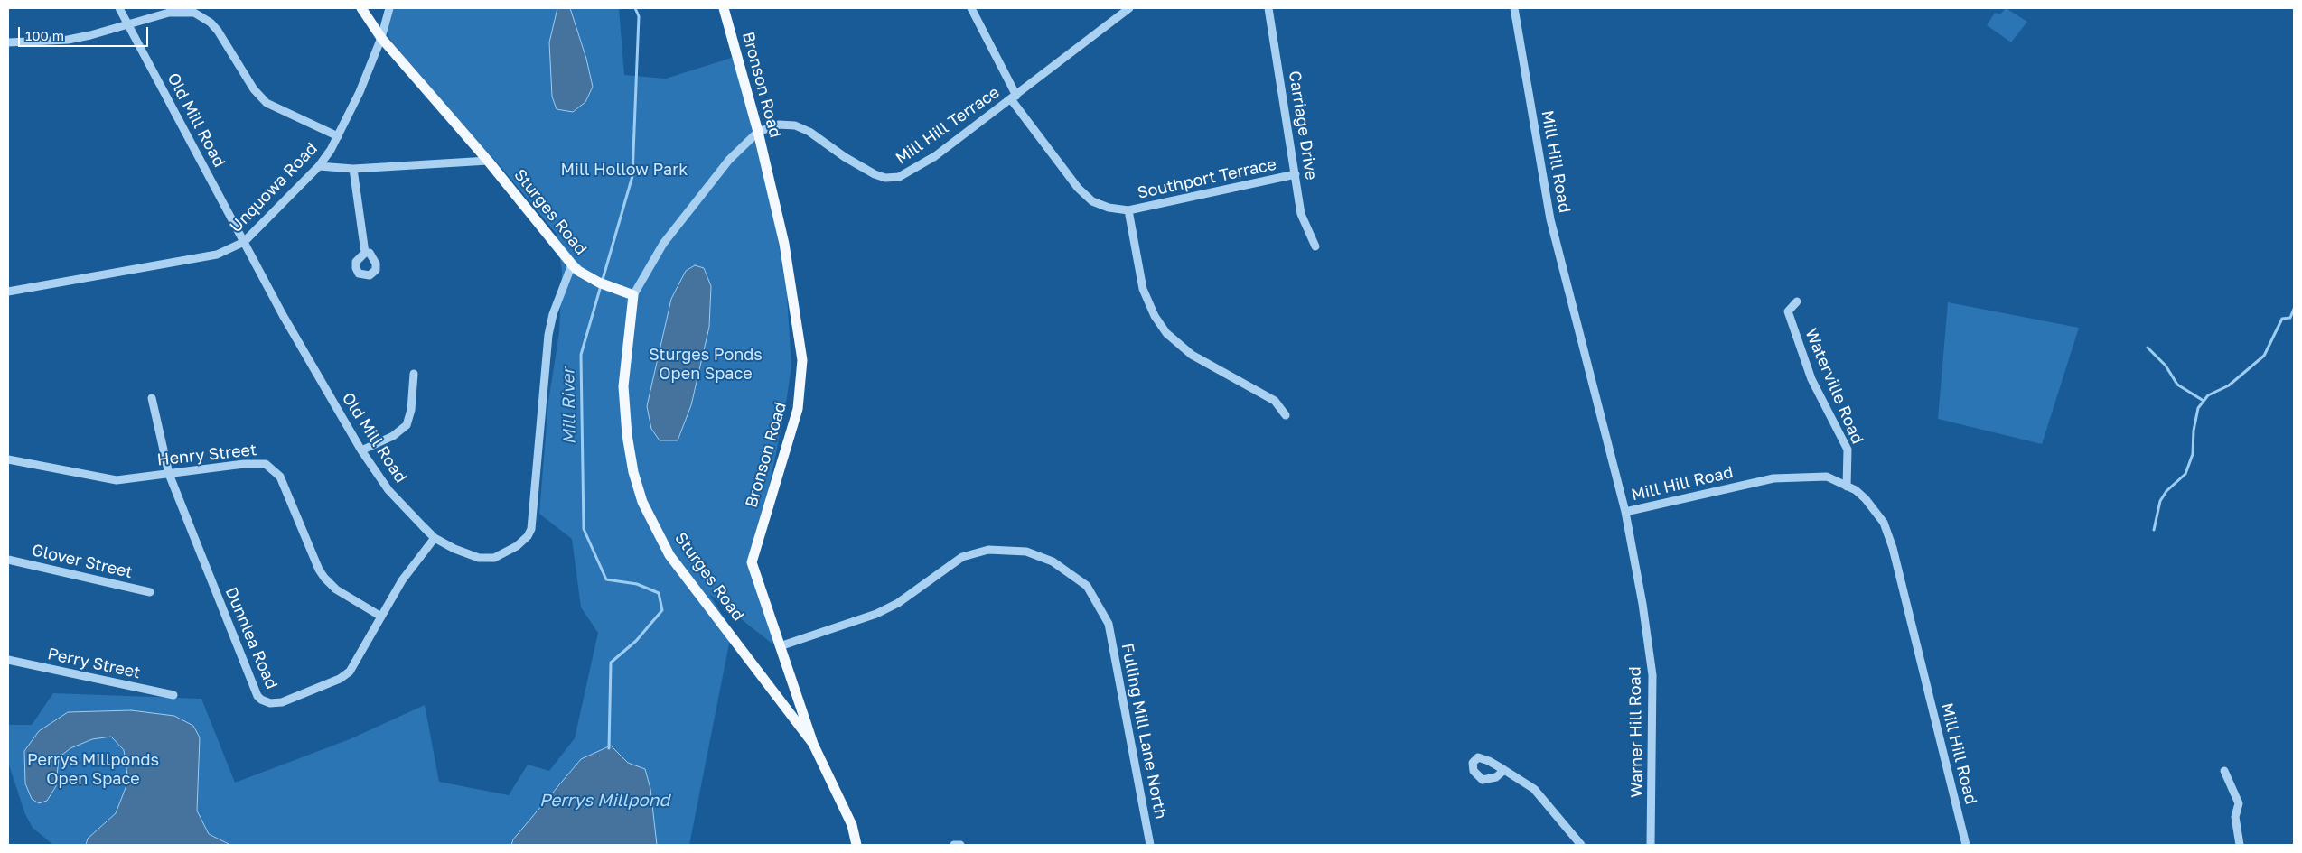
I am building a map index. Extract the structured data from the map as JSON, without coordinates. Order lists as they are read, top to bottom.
{
  "streets": {
    "main road": ["Bronson Road", "Sturges Road"],
    "street": [
      "Old Mill Road",
      "Mill Hill Terrace",
      "Carriage Drive",
      "Mill Hill Road",
      "Southport Terrace",
      "Unquowa Road",
      "Waterville Road",
      "Henry Street",
      "Glover Street",
      "Dunnlea Road",
      "Perry Street",
      "Fulling Mill Lane North",
      "Warner Hill Road"
    ]
  },
  "crossings": [
    ["Bronson Road", "Mill Hill Terrace"],
    ["Bronson Road", "Sturges Road"],
    ["Bronson Road", "Fulling Mill Lane North"],
    ["Old Mill Road", "Unquowa Road"],
    ["Old Mill Road", "Sturges Road"],
    ["Old Mill Road", "Dunnlea Road"],
    ["Mill Hill Terrace", "Sturges Road"],
    ["Carriage Drive", "Southport Terrace"],
    ["Mill Hill Road", "Waterville Road"],
    ["Mill Hill Road", "Warner Hill Road"],
    ["Unquowa Road", "Sturges Road"],
    ["Henry Street", "Dunnlea Road"]
  ],
  "water": ["Mill River", "Perrys Millpond"],
  "parks": ["Mill Hollow Park", "Sturges Ponds Open Space", "Perrys Millponds Open Space"],
  "scale_bar": "100 m"
}
